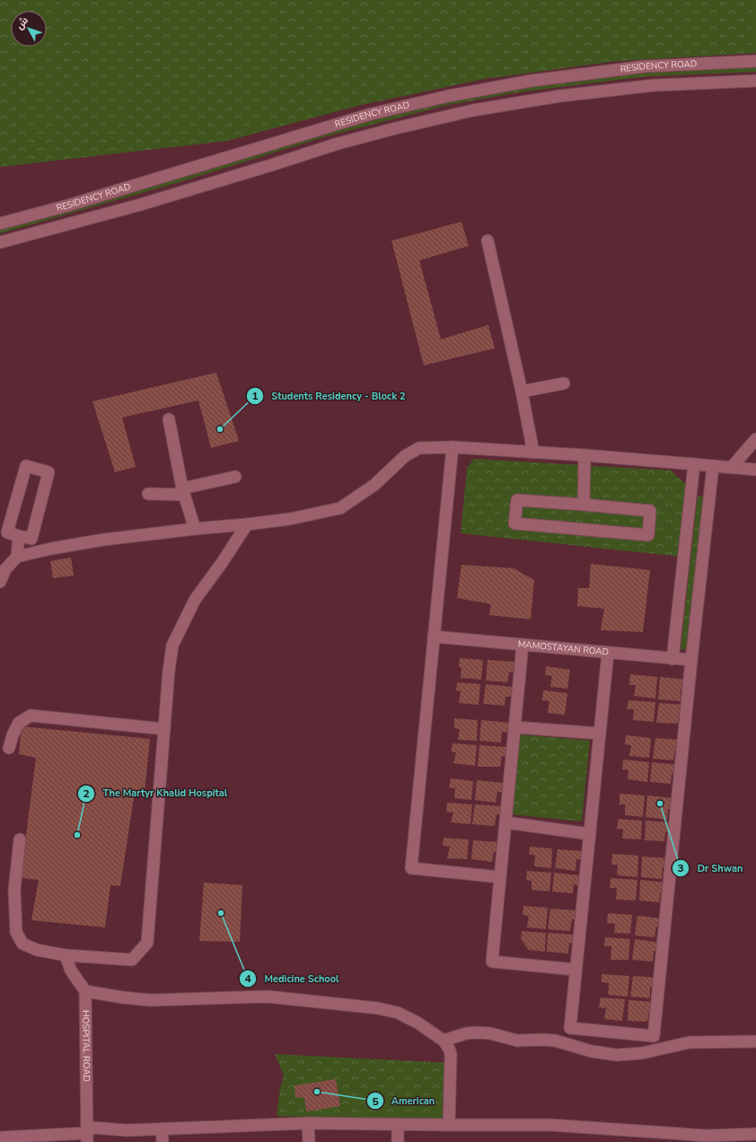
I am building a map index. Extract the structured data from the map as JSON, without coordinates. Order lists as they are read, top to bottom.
{
  "streets": {
    "street": ["RESIDENCY ROAD", "MAMOSTAYAN ROAD", "HOSPITAL ROAD"]
  },
  "places": [
    "Students Residency - Block 2",
    "Dr Shwan",
    "The Martyr Khalid Hospital",
    "Medicine School",
    "American"
  ],
  "north": "top left"
}
